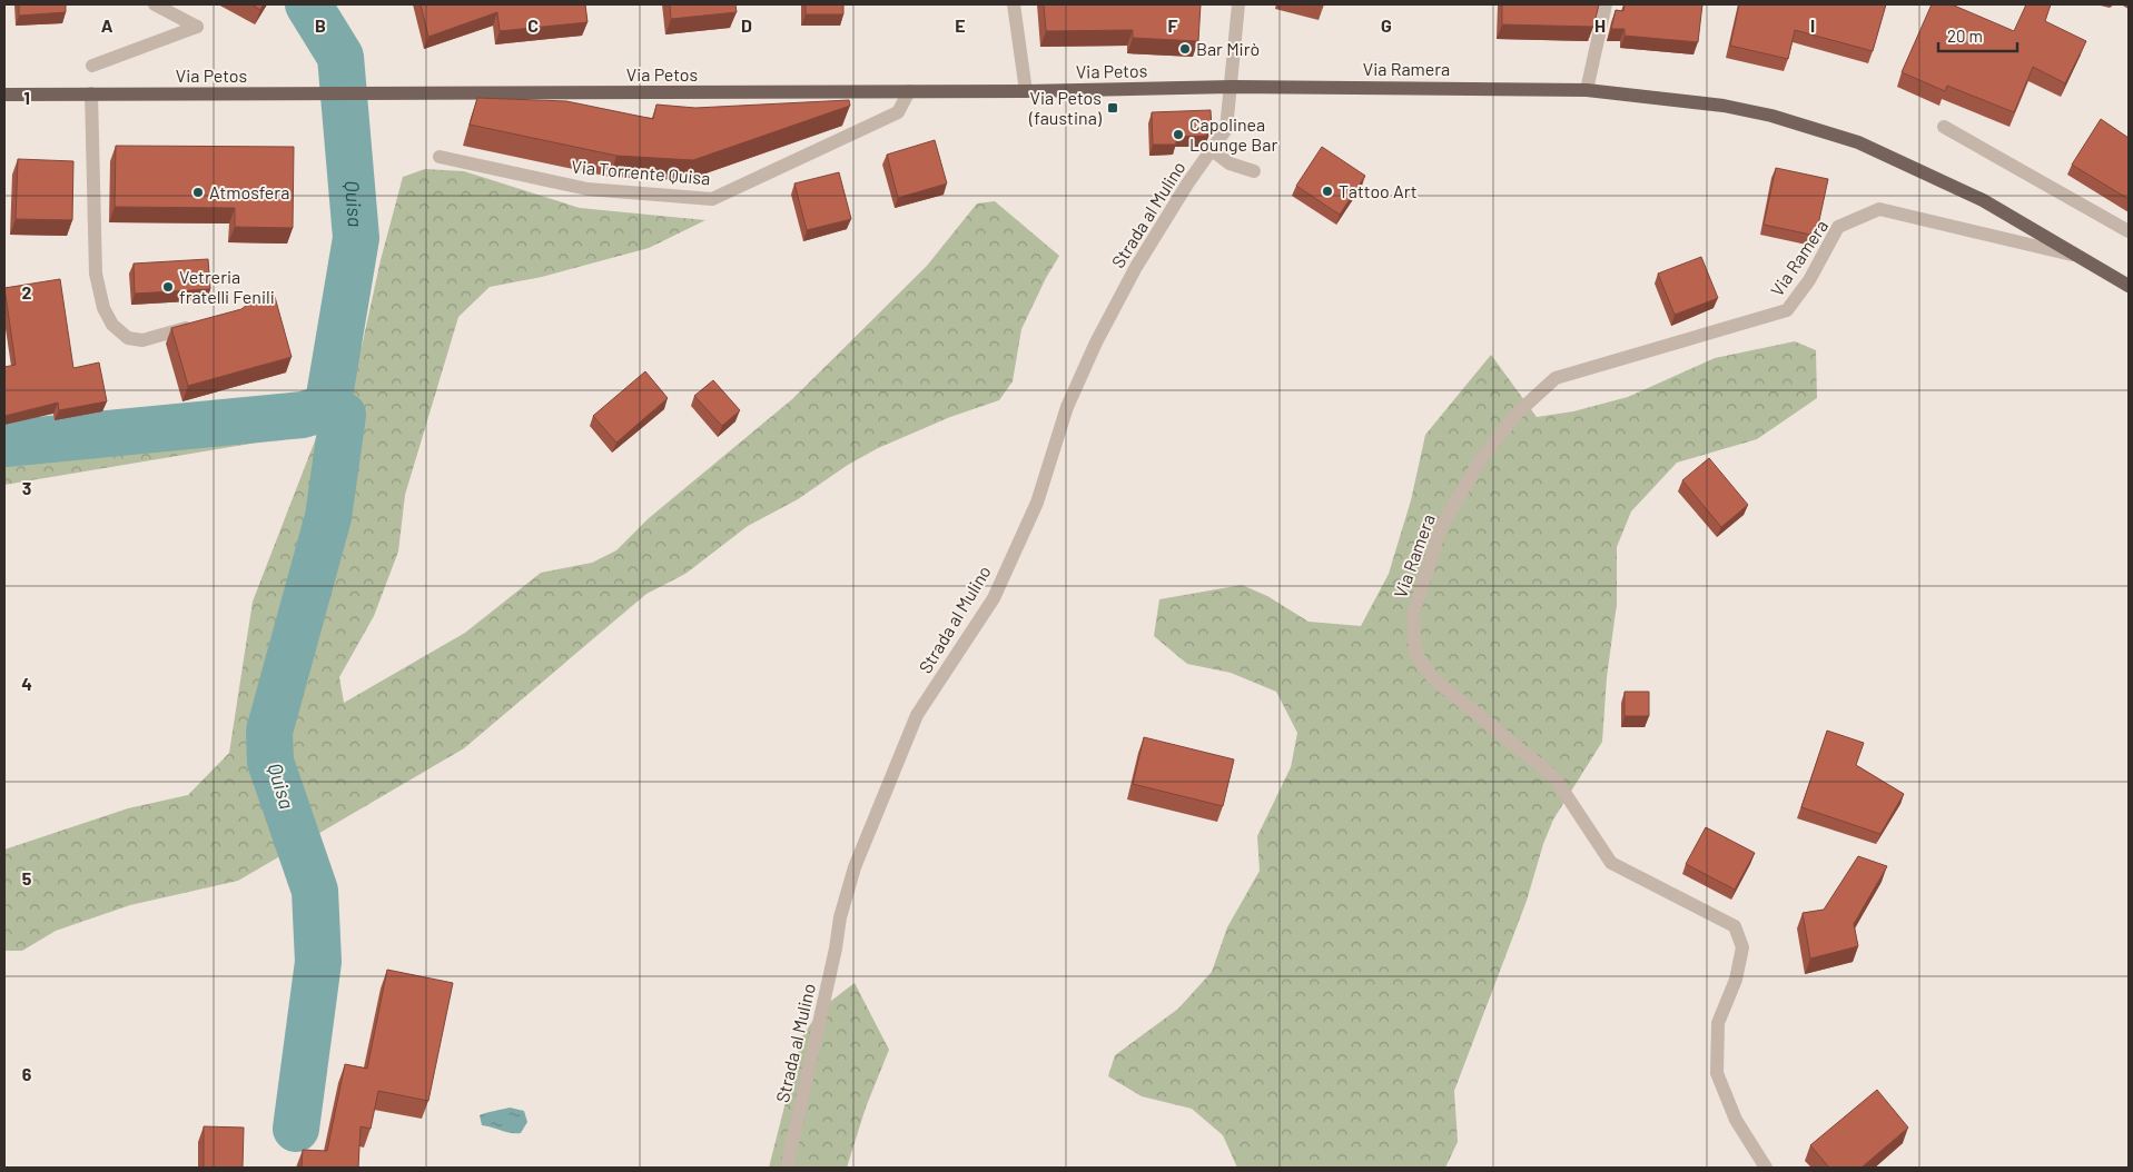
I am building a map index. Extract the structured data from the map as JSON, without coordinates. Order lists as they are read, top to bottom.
{
  "streets": {
    "main road": ["Via Ramera", "Via Petos"],
    "street": ["Via Torrente Quisa", "Strada al Mulino"]
  },
  "crossings": [
    ["Via Ramera", "Via Petos"],
    ["Via Ramera", "Strada al Mulino"],
    ["Via Petos", "Via Torrente Quisa"],
    ["Via Petos", "Strada al Mulino"]
  ],
  "water": ["Quisa"],
  "places": {
    "other": [
      "Bar Mirò",
      "Capolinea Lounge Bar",
      "Tattoo Art",
      "Atmosfera",
      "Vetreria fratelli Fenili"
    ],
    "transit": ["Via Petos (faustina)"]
  },
  "scale_bar": "20 m",
  "grid": {
    "columns": [
      "A",
      "B",
      "C",
      "D",
      "E",
      "F",
      "G",
      "H",
      "I"
    ],
    "rows": [
      "1",
      "2",
      "3",
      "4",
      "5",
      "6"
    ]
  }
}
